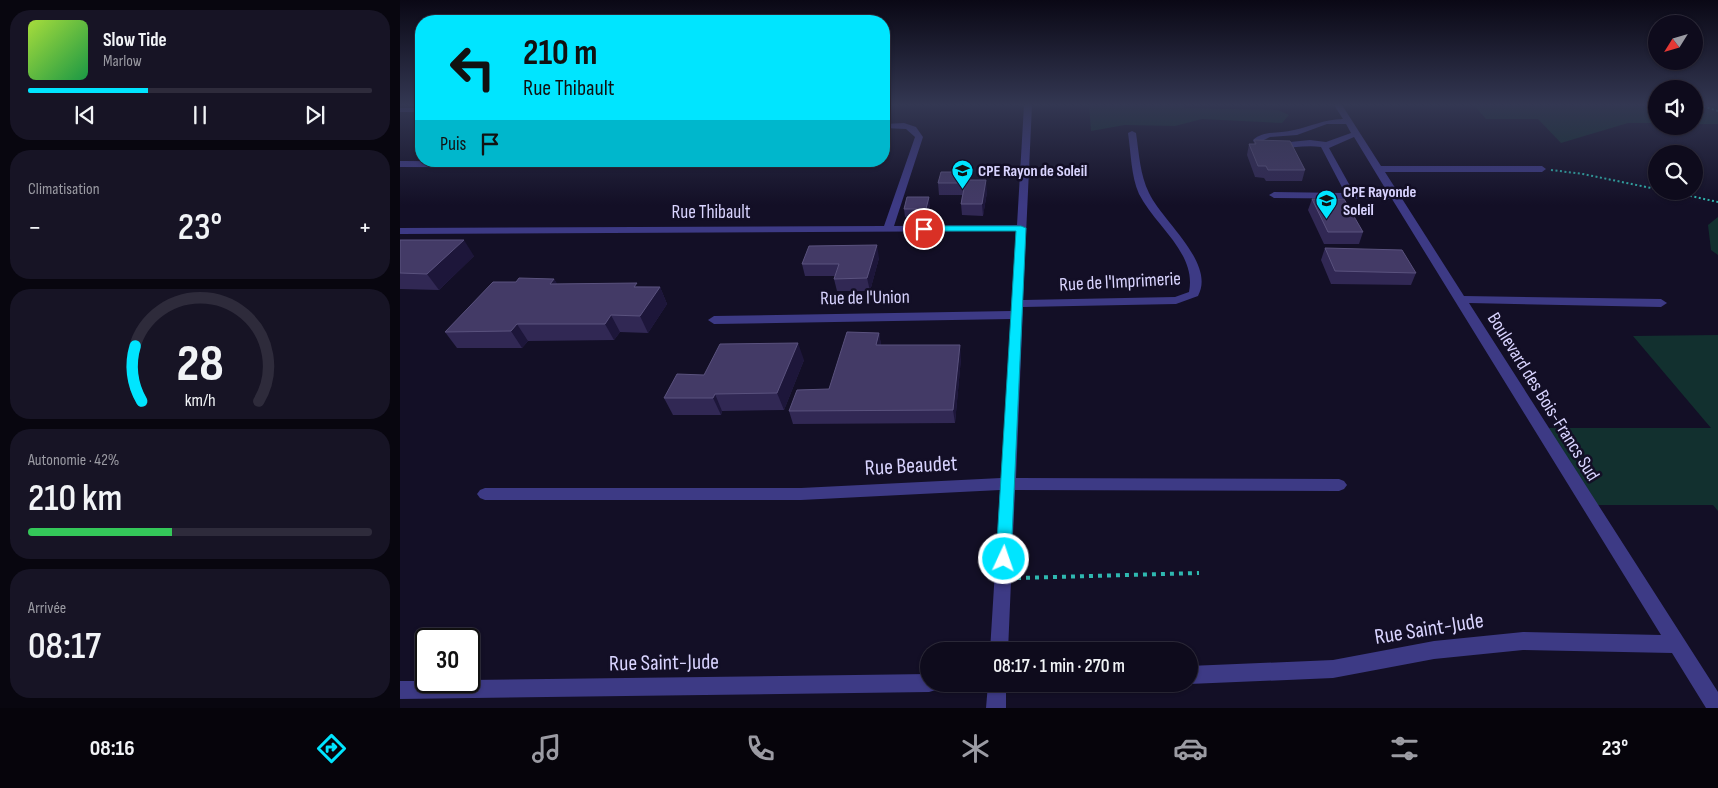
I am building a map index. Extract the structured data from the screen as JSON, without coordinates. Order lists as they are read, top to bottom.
{
  "streets": {
    "street": [
      "Rue Thibault",
      "Rue de l'Imprimerie",
      "Rue de l'Union",
      "Boulevard des Bois-Francs Sud",
      "Rue Beaudet",
      "Rue Saint-Jude"
    ]
  },
  "crossings": [
    ["Rue de l'Imprimerie", "Rue de l'Union"],
    ["Boulevard des Bois-Francs Sud", "Rue Saint-Jude"]
  ],
  "places": {
    "school or university": ["CPE Rayon de Soleil", "CPE Rayonde Soleil"]
  },
  "north": "bottom left",
  "page": {
    "turn": ["210 m", "Rue Thibault"],
    "song": ["Slow Tide", "Marlow"],
    "then": "Puis",
    "tile": [
      "Climatisation",
      ["Autonomie · 42%", "210 km"],
      ["Arrivée", "08:17"]
    ],
    "heat": ["−", "23°", "+"],
    "limit": "30",
    "trip": "08:17 · 1 min · 270 m",
    "tabs": ["08:16", "23°"],
    "gauge": ["28", "km/h"]
  }
}
